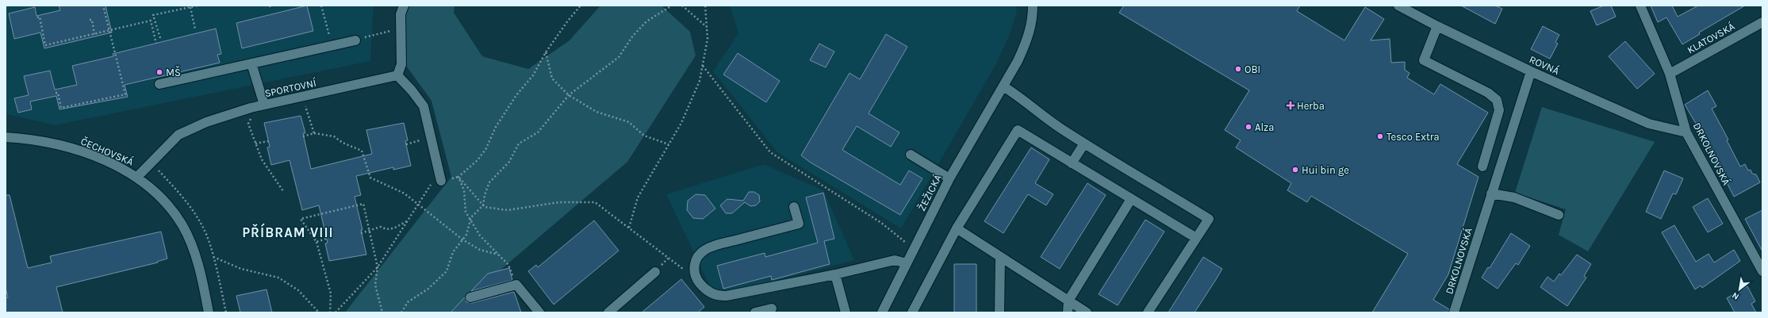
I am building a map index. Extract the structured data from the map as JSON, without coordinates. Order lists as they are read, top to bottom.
{
  "streets": {
    "street": [
      "KLATOVSKÁ",
      "ROVNÁ",
      "SPORTOVNÍ",
      "ČECHOVSKÁ",
      "DRKOLNOVSKÁ",
      "ŽEŽICKÁ"
    ]
  },
  "crossings": [
    ["KLATOVSKÁ", "DRKOLNOVSKÁ"],
    ["ROVNÁ", "DRKOLNOVSKÁ"],
    ["SPORTOVNÍ", "ČECHOVSKÁ"]
  ],
  "districts": ["PŘÍBRAM VIII"],
  "places": {
    "other": [
      "OBI",
      "MŠ",
      "Alza",
      "Tesco Extra",
      "Hui bin ge"
    ],
    "health": ["Herba"]
  },
  "north": "bottom left"
}
